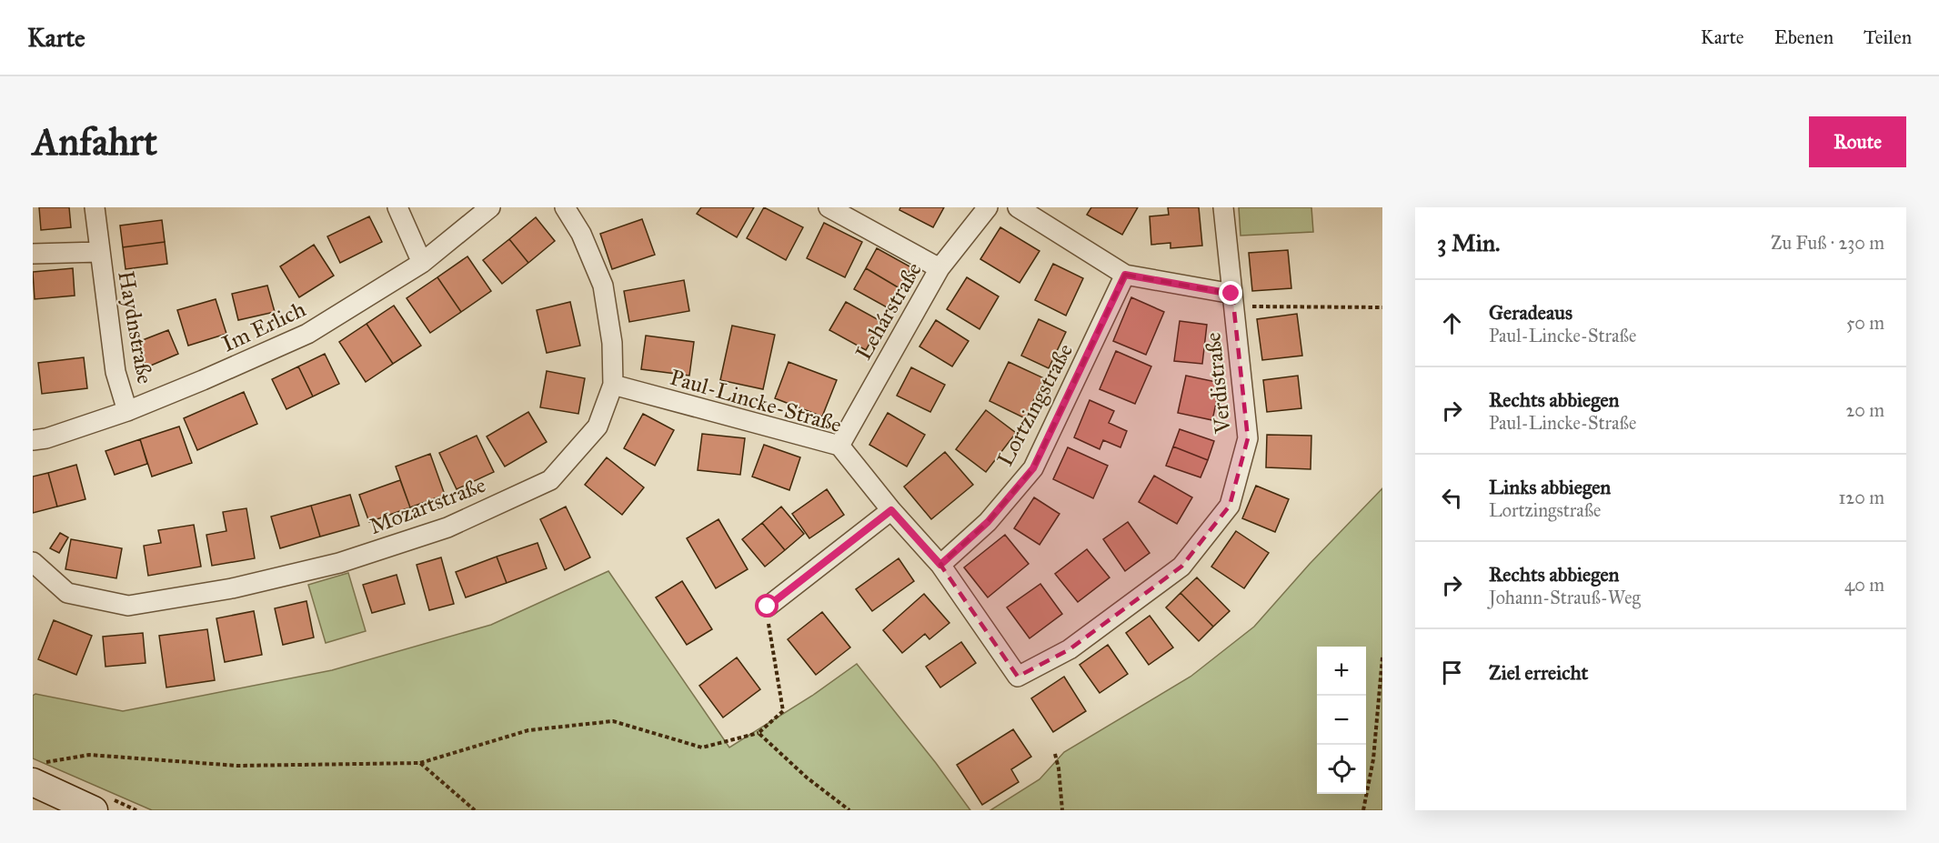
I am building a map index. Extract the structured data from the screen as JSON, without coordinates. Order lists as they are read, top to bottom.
{
  "streets": {
    "street": [
      "Lehárstraße",
      "Im Erlich",
      "Haydnstraße",
      "Verdistraße",
      "Paul-Lincke-Straße",
      "Lortzingstraße",
      "Mozartstraße"
    ]
  },
  "crossings": [
    ["Lehárstraße", "Paul-Lincke-Straße"],
    ["Im Erlich", "Haydnstraße"],
    ["Verdistraße", "Paul-Lincke-Straße"],
    ["Paul-Lincke-Straße", "Lortzingstraße"],
    ["Paul-Lincke-Straße", "Mozartstraße"]
  ],
  "page": {
    "header": "Karte",
    "nav": ["Karte", "Ebenen", "Teilen"],
    "buttons": "Route",
    "title": "Anfahrt",
    "heading": ["3 Min.", "Zu Fuß · 230 m"],
    "list": [
      ["Geradeaus", "Paul-Lincke-Straße", "50 m"],
      ["Rechts abbiegen", "Paul-Lincke-Straße", "20 m"],
      ["Links abbiegen", "Lortzingstraße", "120 m"],
      ["Rechts abbiegen", "Johann-Strauß-Weg", "40 m"],
      "Ziel erreicht"
    ],
    "map_buttons": ["+", "−"]
  }
}
